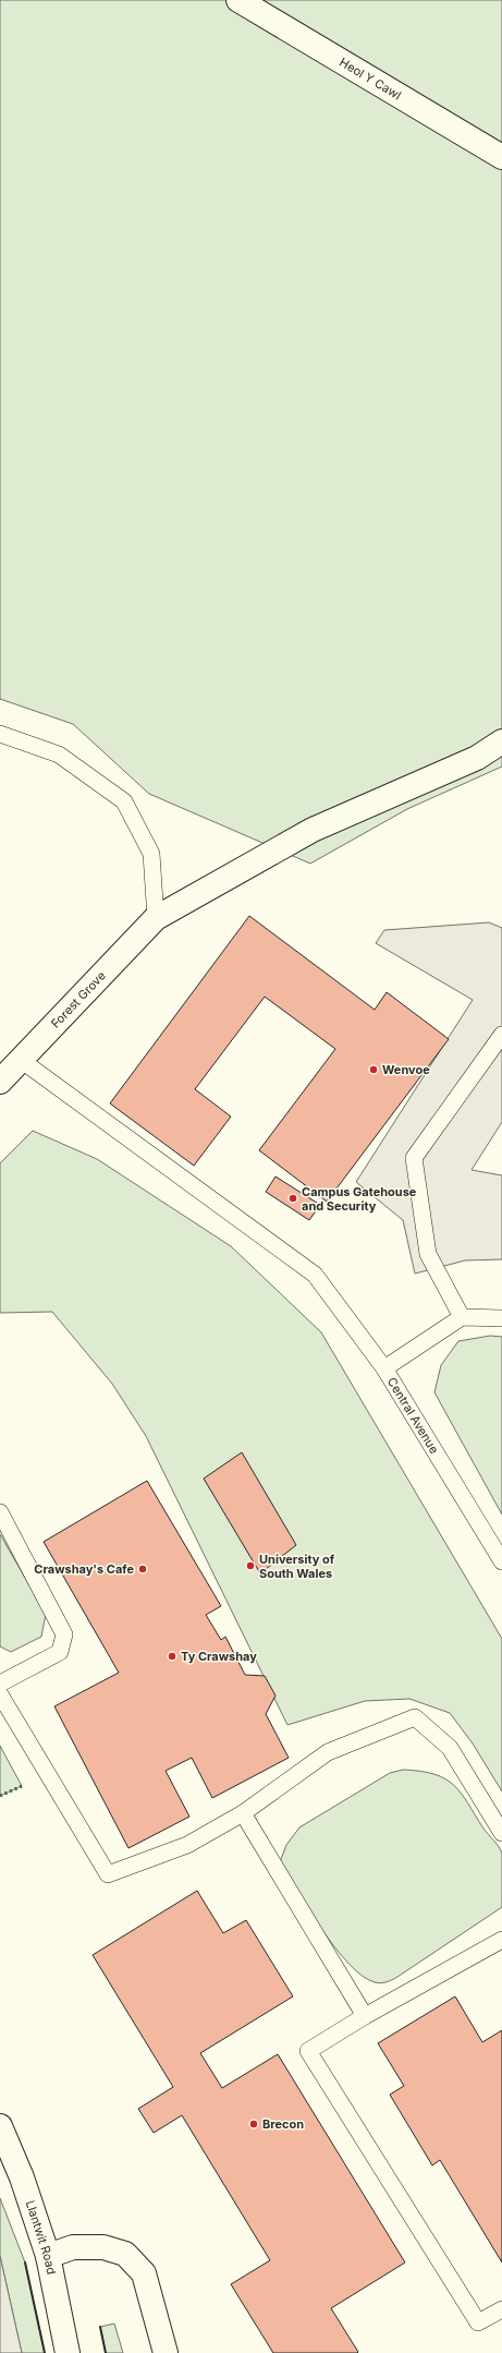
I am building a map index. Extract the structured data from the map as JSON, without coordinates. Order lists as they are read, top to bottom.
{
  "streets": {
    "street": ["Heol Y Cawl", "Forest Grove", "Llantwit Road"],
    "lane": ["Central Avenue"]
  },
  "crossings": [
    ["Forest Grove", "Central Avenue"]
  ],
  "places": [
    "Wenvoe",
    "Campus Gatehouse and Security",
    "University of South Wales",
    "Crawshay's Cafe",
    "Ty Crawshay",
    "Brecon"
  ]
}
